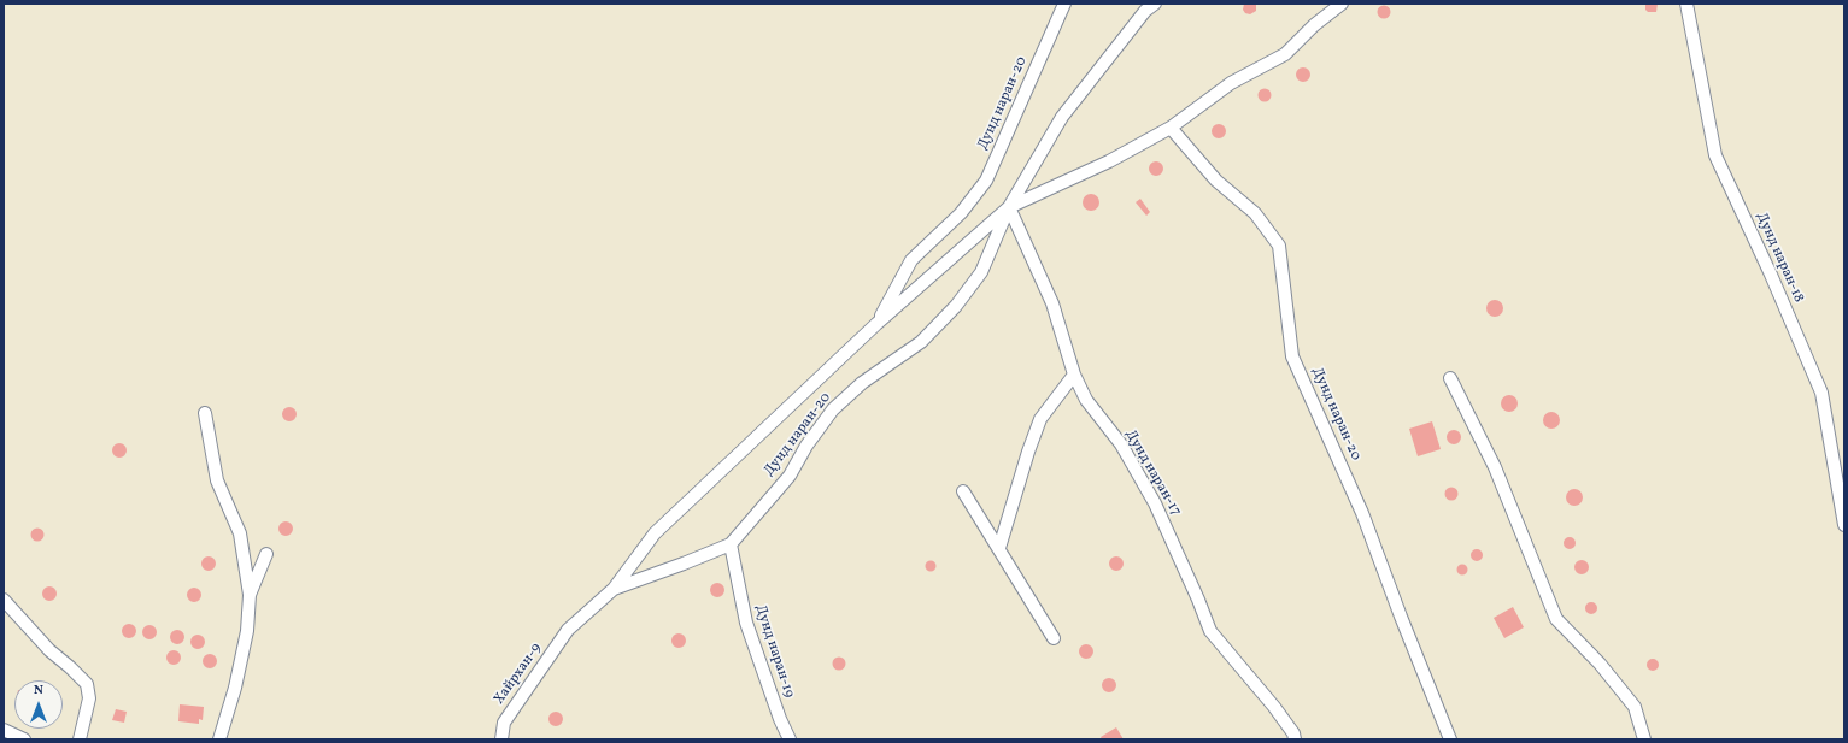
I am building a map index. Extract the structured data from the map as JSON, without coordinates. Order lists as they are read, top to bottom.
{
  "streets": {
    "street": [
      "Дунд наран-20",
      "Дунд наран-18",
      "Дунд наран-17",
      "Дунд наран-19",
      "Хайрхан-9"
    ]
  },
  "crossings": [
    ["Дунд наран-20", "Дунд наран-17"],
    ["Дунд наран-20", "Дунд наран-19"],
    ["Дунд наран-20", "Хайрхан-9"]
  ],
  "north": "top"
}
